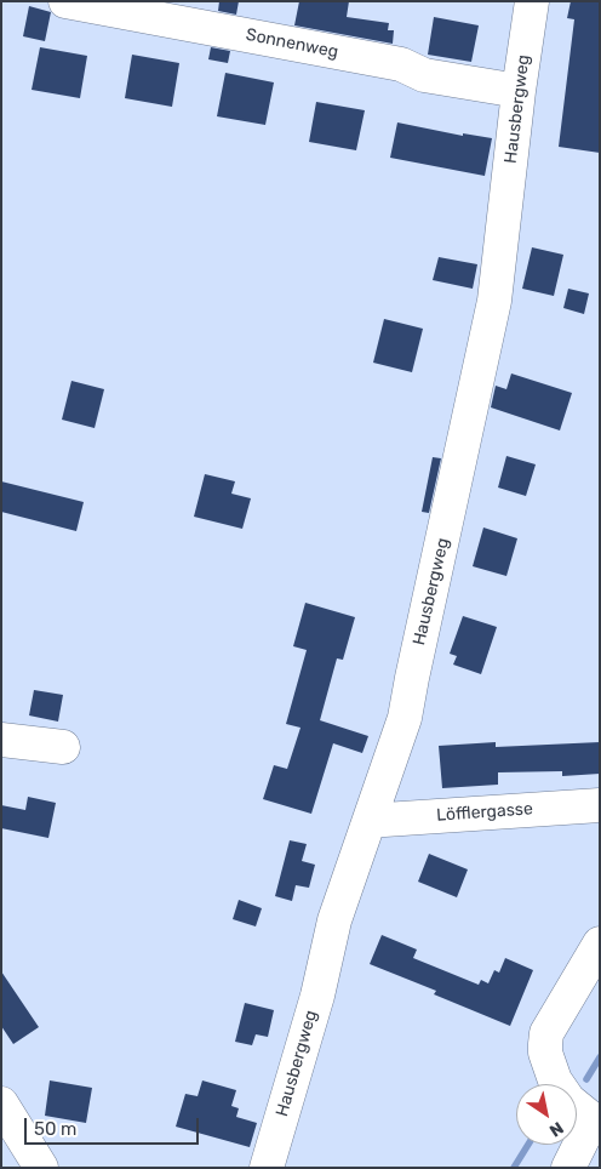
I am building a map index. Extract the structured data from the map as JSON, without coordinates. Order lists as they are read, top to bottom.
{
  "streets": {
    "street": ["Sonnenweg", "Hausbergweg", "Löfflergasse"]
  },
  "crossings": [
    ["Sonnenweg", "Hausbergweg"],
    ["Hausbergweg", "Löfflergasse"]
  ],
  "scale_bar": "50 m",
  "north": "bottom right"
}
